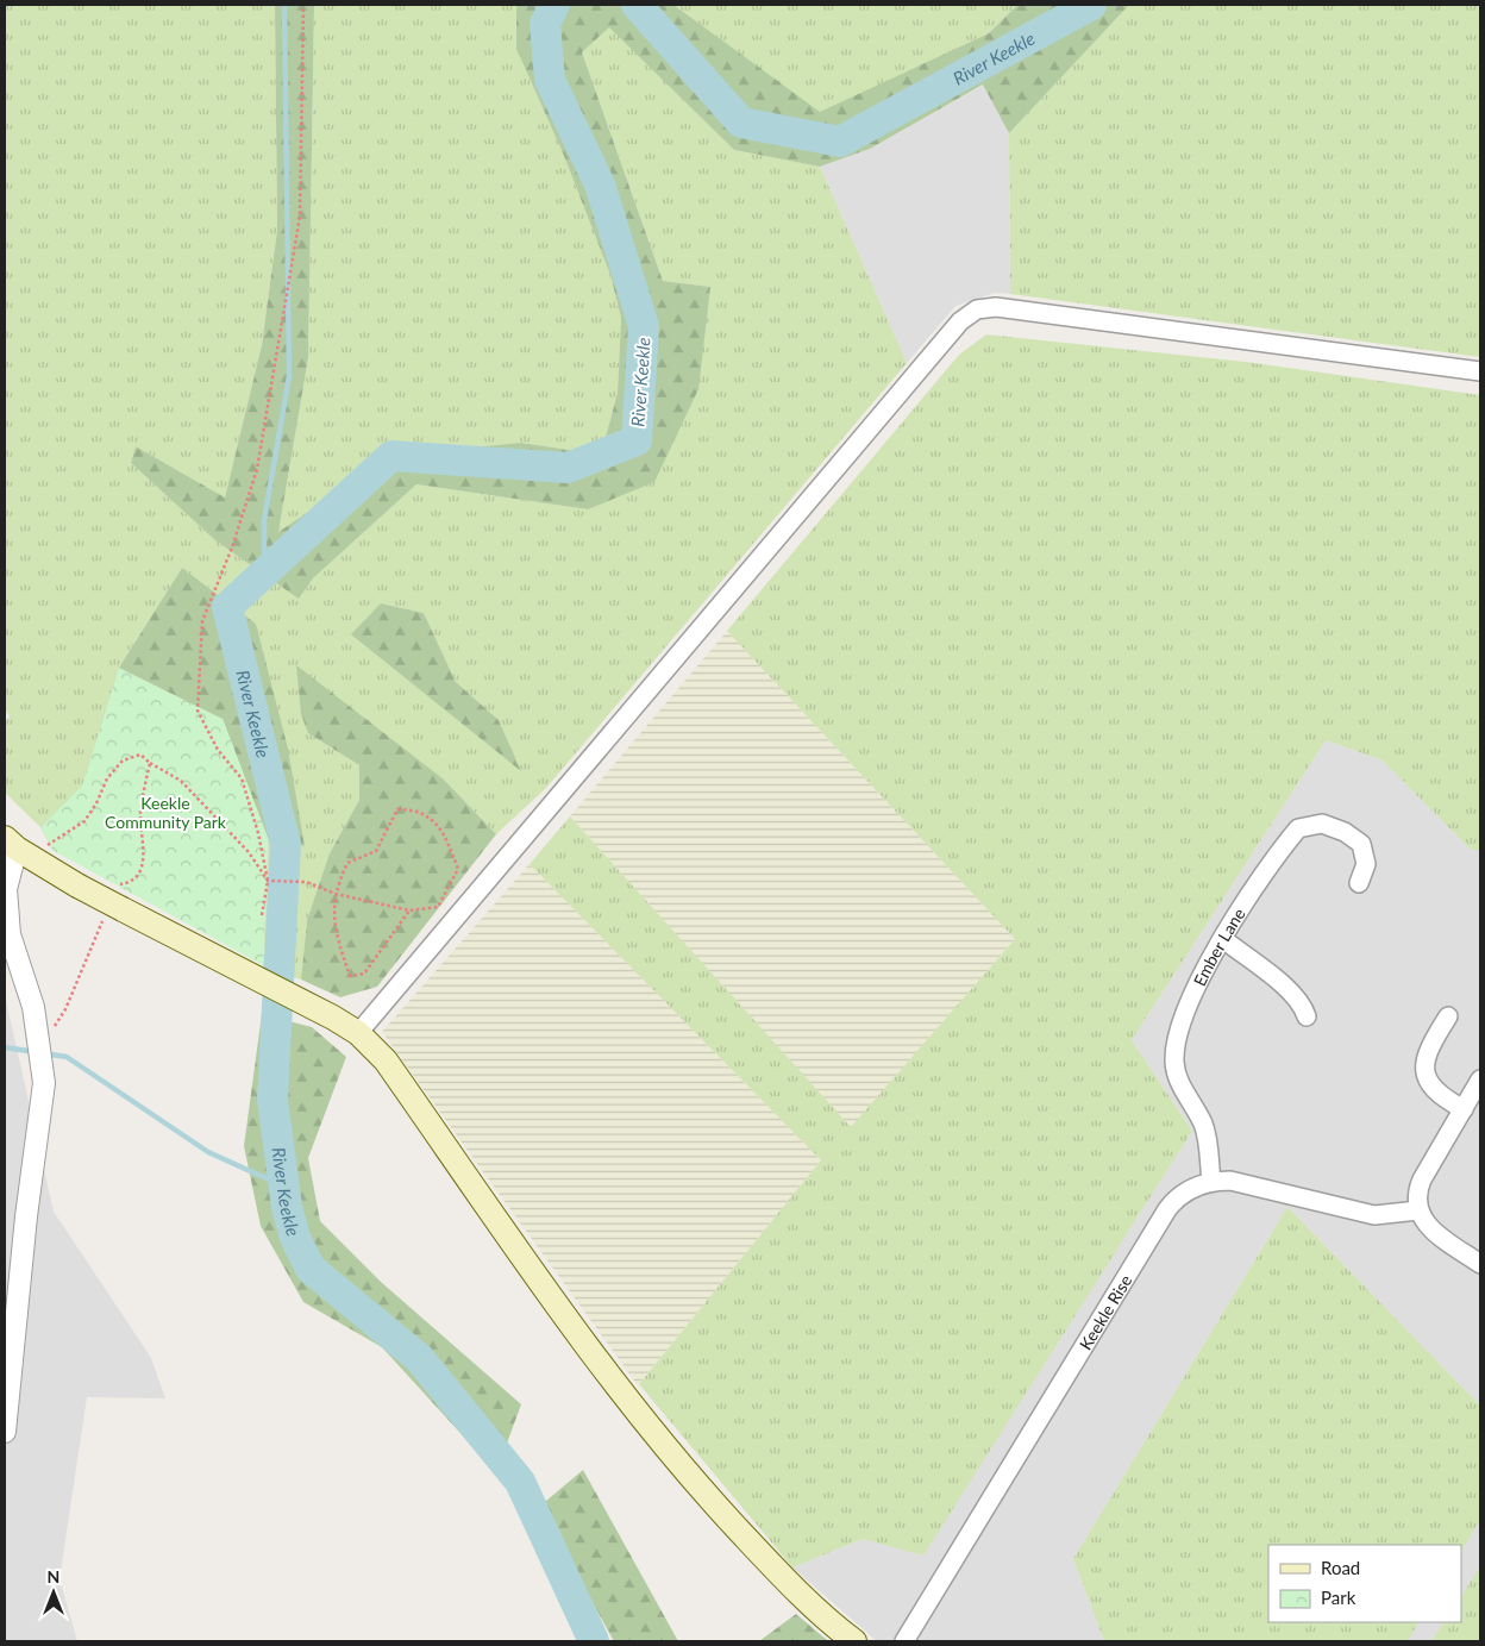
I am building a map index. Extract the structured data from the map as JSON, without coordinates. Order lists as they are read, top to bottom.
{
  "streets": {
    "street": ["Ember Lane", "Keekle Rise"]
  },
  "crossings": [
    ["Ember Lane", "Keekle Rise"]
  ],
  "water": ["River Keekle"],
  "parks": ["Keekle Community Park"],
  "legend": ["Road", "Park"],
  "north": "top"
}
